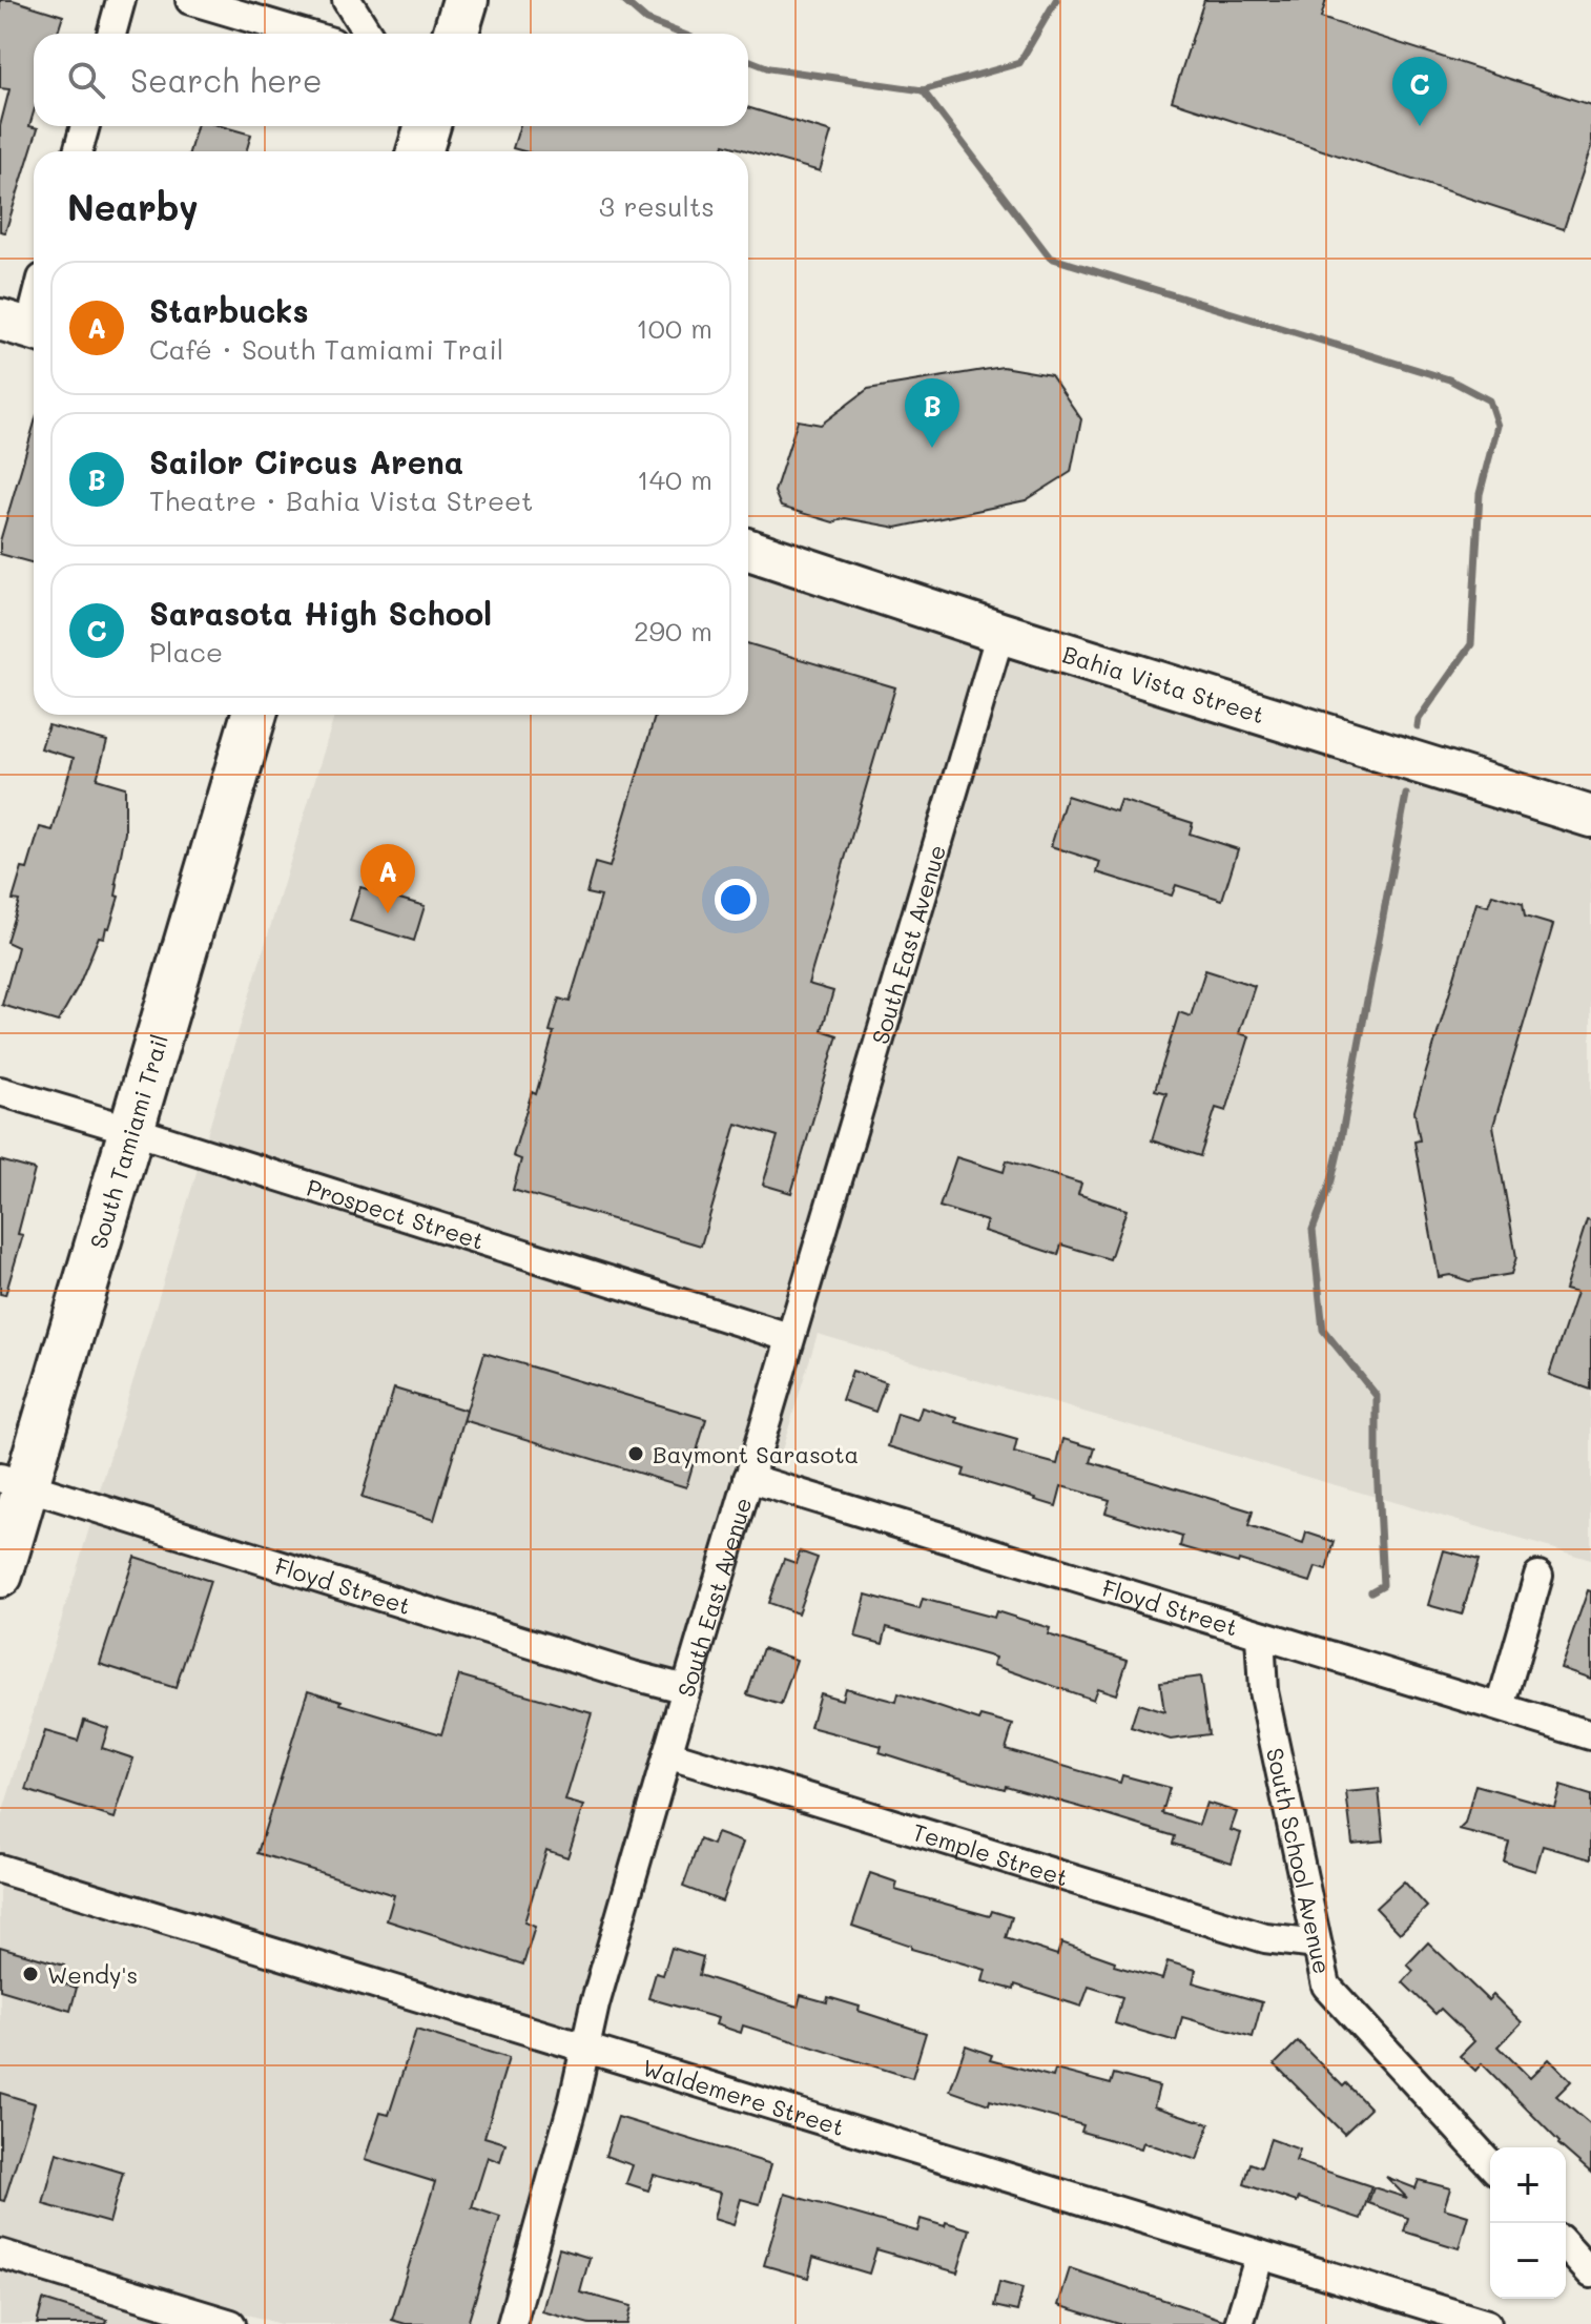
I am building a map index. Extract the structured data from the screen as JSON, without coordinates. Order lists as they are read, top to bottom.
{
  "streets": {
    "main road": ["South Tamiami Trail"],
    "street": [
      "Bahia Vista Street",
      "South East Avenue",
      "Prospect Street",
      "Floyd Street",
      "Temple Street",
      "South School Avenue",
      "Waldemere Street"
    ]
  },
  "crossings": [
    ["Bahia Vista Street", "South East Avenue"],
    ["South East Avenue", "Prospect Street"],
    ["South East Avenue", "Floyd Street"],
    ["South East Avenue", "Temple Street"],
    ["South East Avenue", "Waldemere Street"],
    ["South Tamiami Trail", "Prospect Street"],
    ["South Tamiami Trail", "Floyd Street"],
    ["Floyd Street", "South School Avenue"],
    ["Temple Street", "South School Avenue"]
  ],
  "places": ["Baymont Sarasota", "Wendy's"],
  "page": {
    "search": "Search here",
    "pins": ["C", "B", "A"],
    "heading": ["Nearby", "3 results"],
    "list": [
      {
        "mark": "A",
        "name": "Starbucks",
        "note": "Café · South Tamiami Trail",
        "value": "100 m"
      },
      {
        "mark": "B",
        "name": "Sailor Circus Arena",
        "note": "Theatre · Bahia Vista Street",
        "value": "140 m"
      },
      {
        "mark": "C",
        "name": "Sarasota High School",
        "note": "Place",
        "value": "290 m"
      }
    ],
    "map_buttons": ["+", "−"]
  }
}
